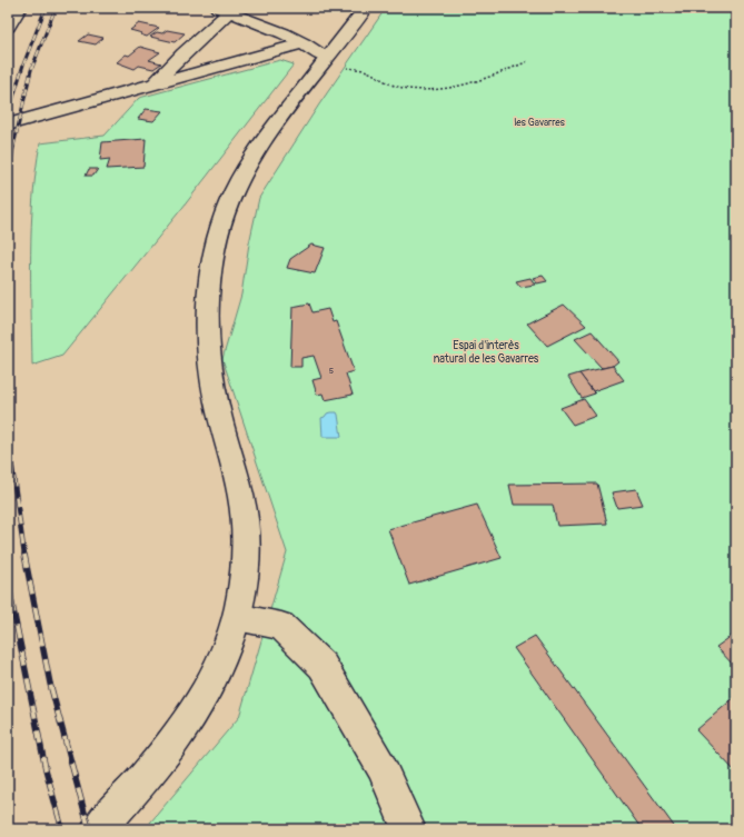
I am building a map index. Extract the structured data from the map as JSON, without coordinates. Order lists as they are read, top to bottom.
{
  "parks": ["les Gavarres", "Espai d'interès natural de les Gavarres"],
  "house_numbers": ["5"]
}
